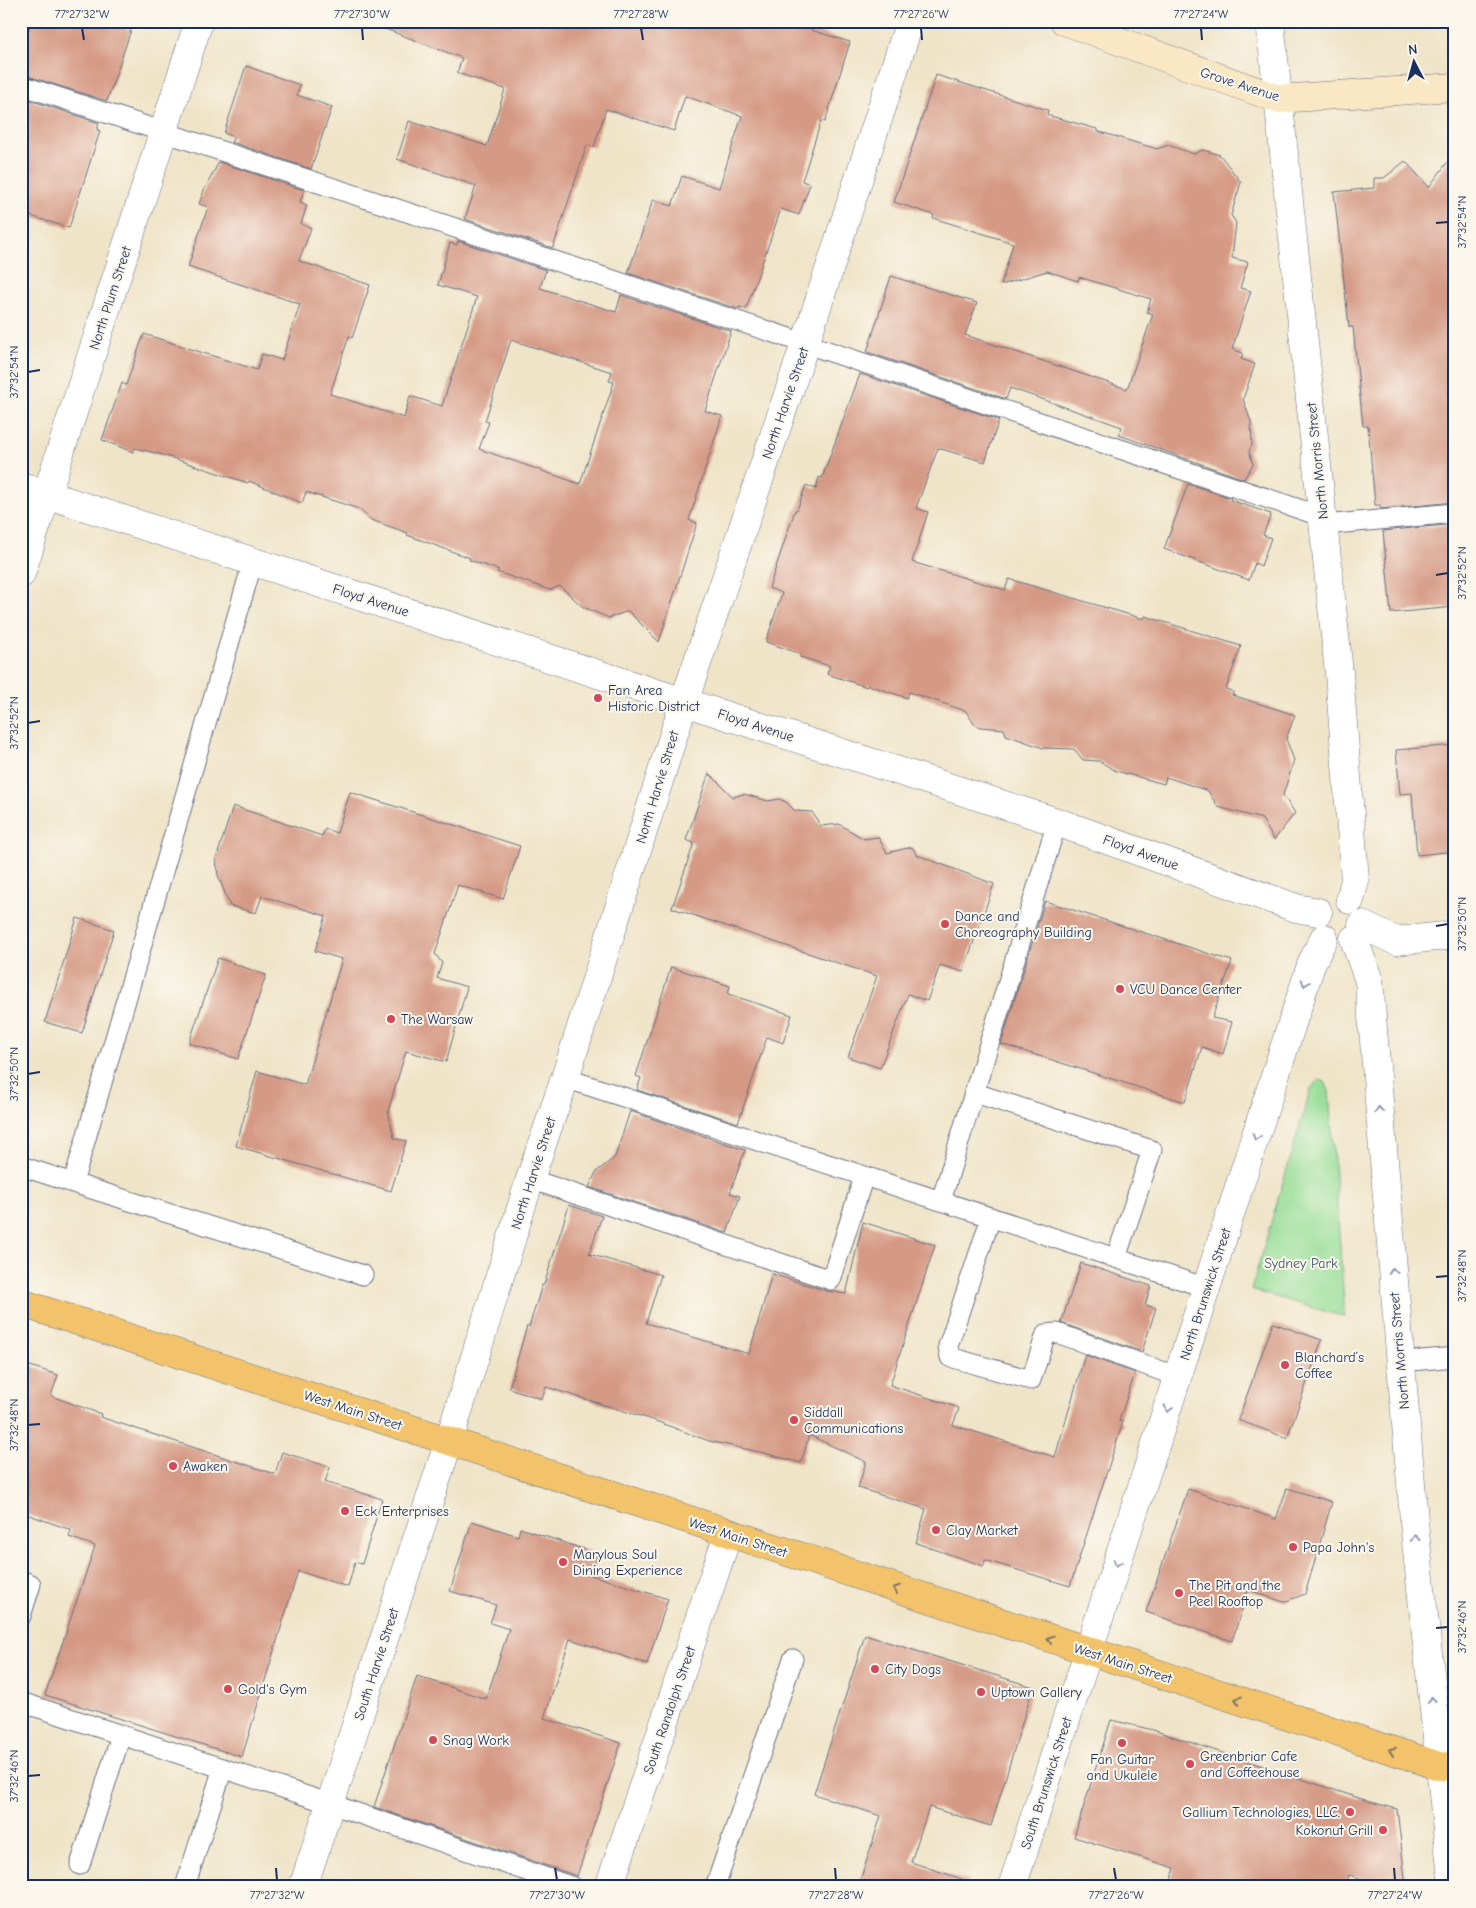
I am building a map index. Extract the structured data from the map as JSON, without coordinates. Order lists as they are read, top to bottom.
{
  "streets": {
    "main road": ["West Main Street"],
    "street": [
      "Grove Avenue",
      "North Plum Street",
      "North Harvie Street",
      "North Morris Street",
      "Floyd Avenue",
      "North Brunswick Street",
      "South Harvie Street",
      "South Randolph Street",
      "South Brunswick Street"
    ]
  },
  "crossings": [
    ["Grove Avenue", "North Morris Street"],
    ["North Plum Street", "Floyd Avenue"],
    ["North Harvie Street", "Floyd Avenue"],
    ["North Harvie Street", "West Main Street"],
    ["North Harvie Street", "South Harvie Street"],
    ["North Morris Street", "Floyd Avenue"],
    ["North Morris Street", "North Brunswick Street"],
    ["North Morris Street", "West Main Street"],
    ["Floyd Avenue", "North Brunswick Street"],
    ["North Brunswick Street", "West Main Street"],
    ["North Brunswick Street", "South Brunswick Street"],
    ["West Main Street", "South Harvie Street"],
    ["West Main Street", "South Randolph Street"],
    ["West Main Street", "South Brunswick Street"]
  ],
  "one_way": ["North Morris Street", "North Brunswick Street", "West Main Street"],
  "parks": ["Sydney Park"],
  "places": [
    "Fan Area Historic District",
    "Dance and Choreography Building",
    "VCU Dance Center",
    "The Warsaw",
    "Blanchard’s Coffee",
    "Siddall Communications",
    "Awaken",
    "Eck Enterprises",
    "Clay Market",
    "Papa John's",
    "Marylous Soul Dining Experience",
    "The Pit and the Peel Rooftop",
    "City Dogs",
    "Gold's Gym",
    "Uptown Gallery",
    "Snag Work",
    "Fan Guitar and Ukulele",
    "Greenbriar Cafe and Coffeehouse",
    "Gallium Technologies, LLC.",
    "Kokonut Grill"
  ],
  "north": "top",
  "coordinates": [
    "77°27'32\"W",
    "77°27'30\"W",
    "77°27'28\"W",
    "77°27'26\"W",
    "77°27'24\"W",
    "37°32'54\"N",
    "37°32'52\"N",
    "37°32'50\"N",
    "37°32'48\"N",
    "37°32'46\"N"
  ]
}
